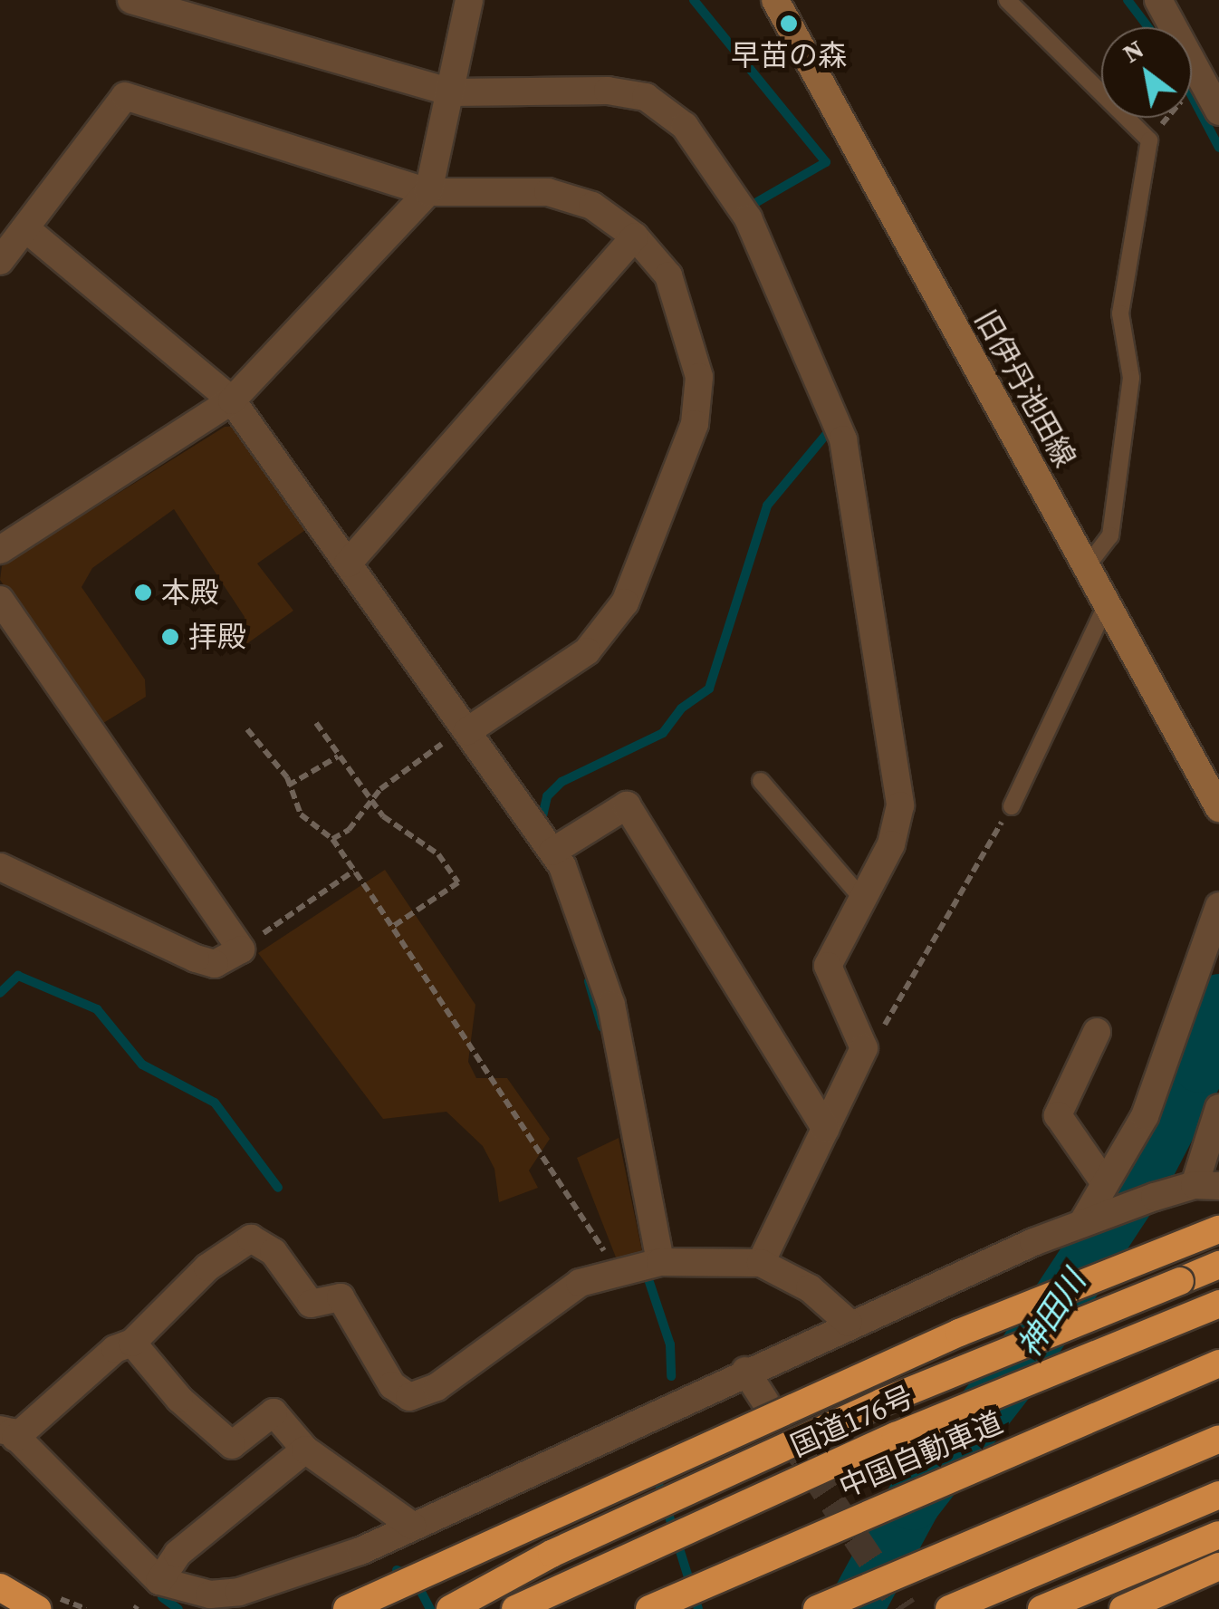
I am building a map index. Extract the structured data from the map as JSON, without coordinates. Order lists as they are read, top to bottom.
{
  "streets": {
    "highway": ["国道176号", "中国自動車道"],
    "street": ["旧伊丹池田線"]
  },
  "water": ["神田川"],
  "places": ["早苗の森", "本殿", "拝殿"],
  "north": "top left"
}
